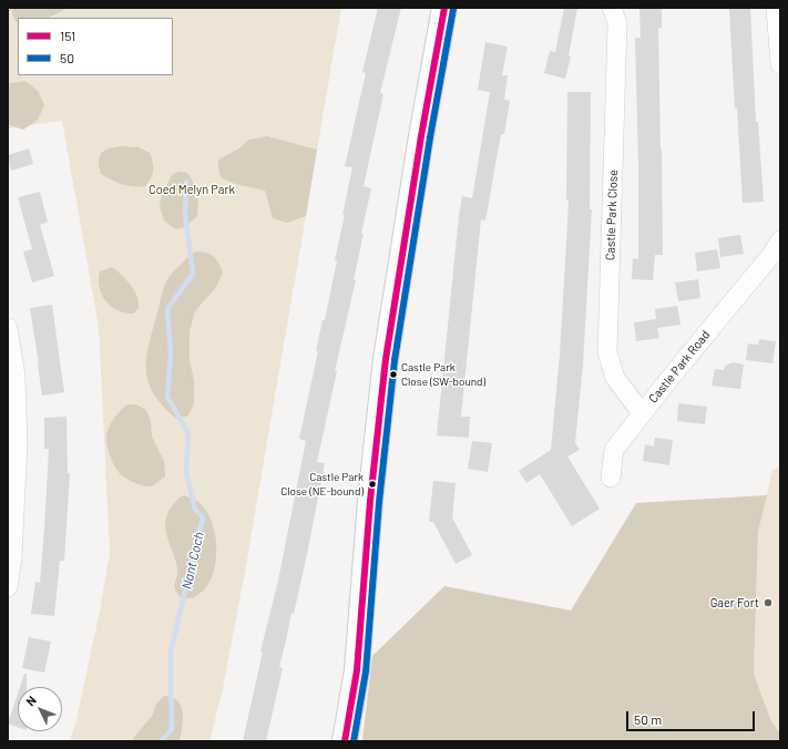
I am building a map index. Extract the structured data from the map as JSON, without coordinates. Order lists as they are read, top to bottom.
{
  "streets": {
    "street": ["Castle Park Close", "Castle Park Road"]
  },
  "crossings": [
    ["Castle Park Close", "Castle Park Road"]
  ],
  "water": ["Nant Coch"],
  "parks": ["Coed Melyn Park"],
  "places": ["Castle Park Close (SW-bound)", "Castle Park Close (NE-bound)", "Gaer Fort"],
  "lines": ["transit line 151", "transit line 50"],
  "legend": ["151", "50"],
  "scale_bar": "50 m",
  "north": "top left"
}
